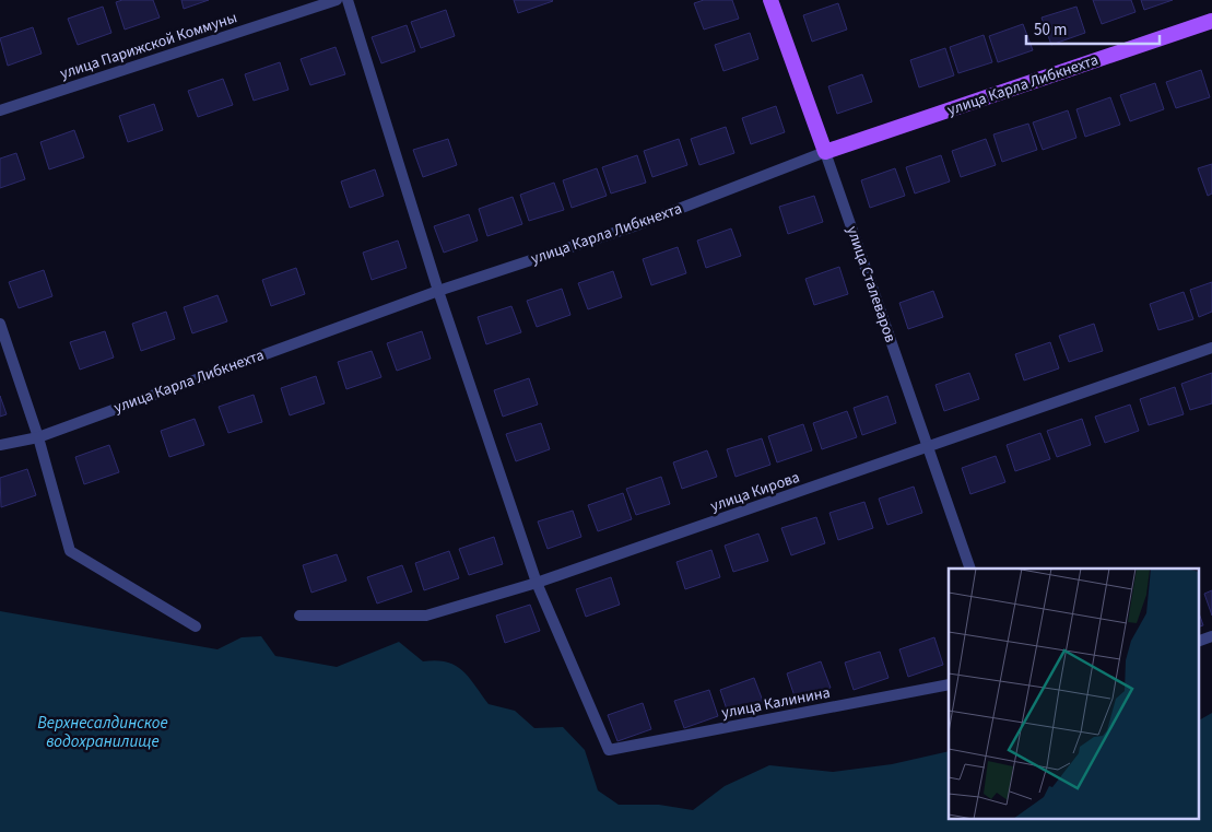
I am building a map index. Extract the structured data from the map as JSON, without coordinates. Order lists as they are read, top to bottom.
{
  "streets": {
    "main road": ["улица Карла Либкнехта", "улица Сталеваров"],
    "street": ["улица Парижской Коммуны", "улица Кирова", "улица Калинина"]
  },
  "crossings": [
    ["улица Карла Либкнехта", "улица Сталеваров"],
    ["улица Сталеваров", "улица Кирова"],
    ["улица Кирова", "улица Калинина"]
  ],
  "water": ["Верхнесалдинское водохранилище"],
  "scale_bar": "50 m"
}
